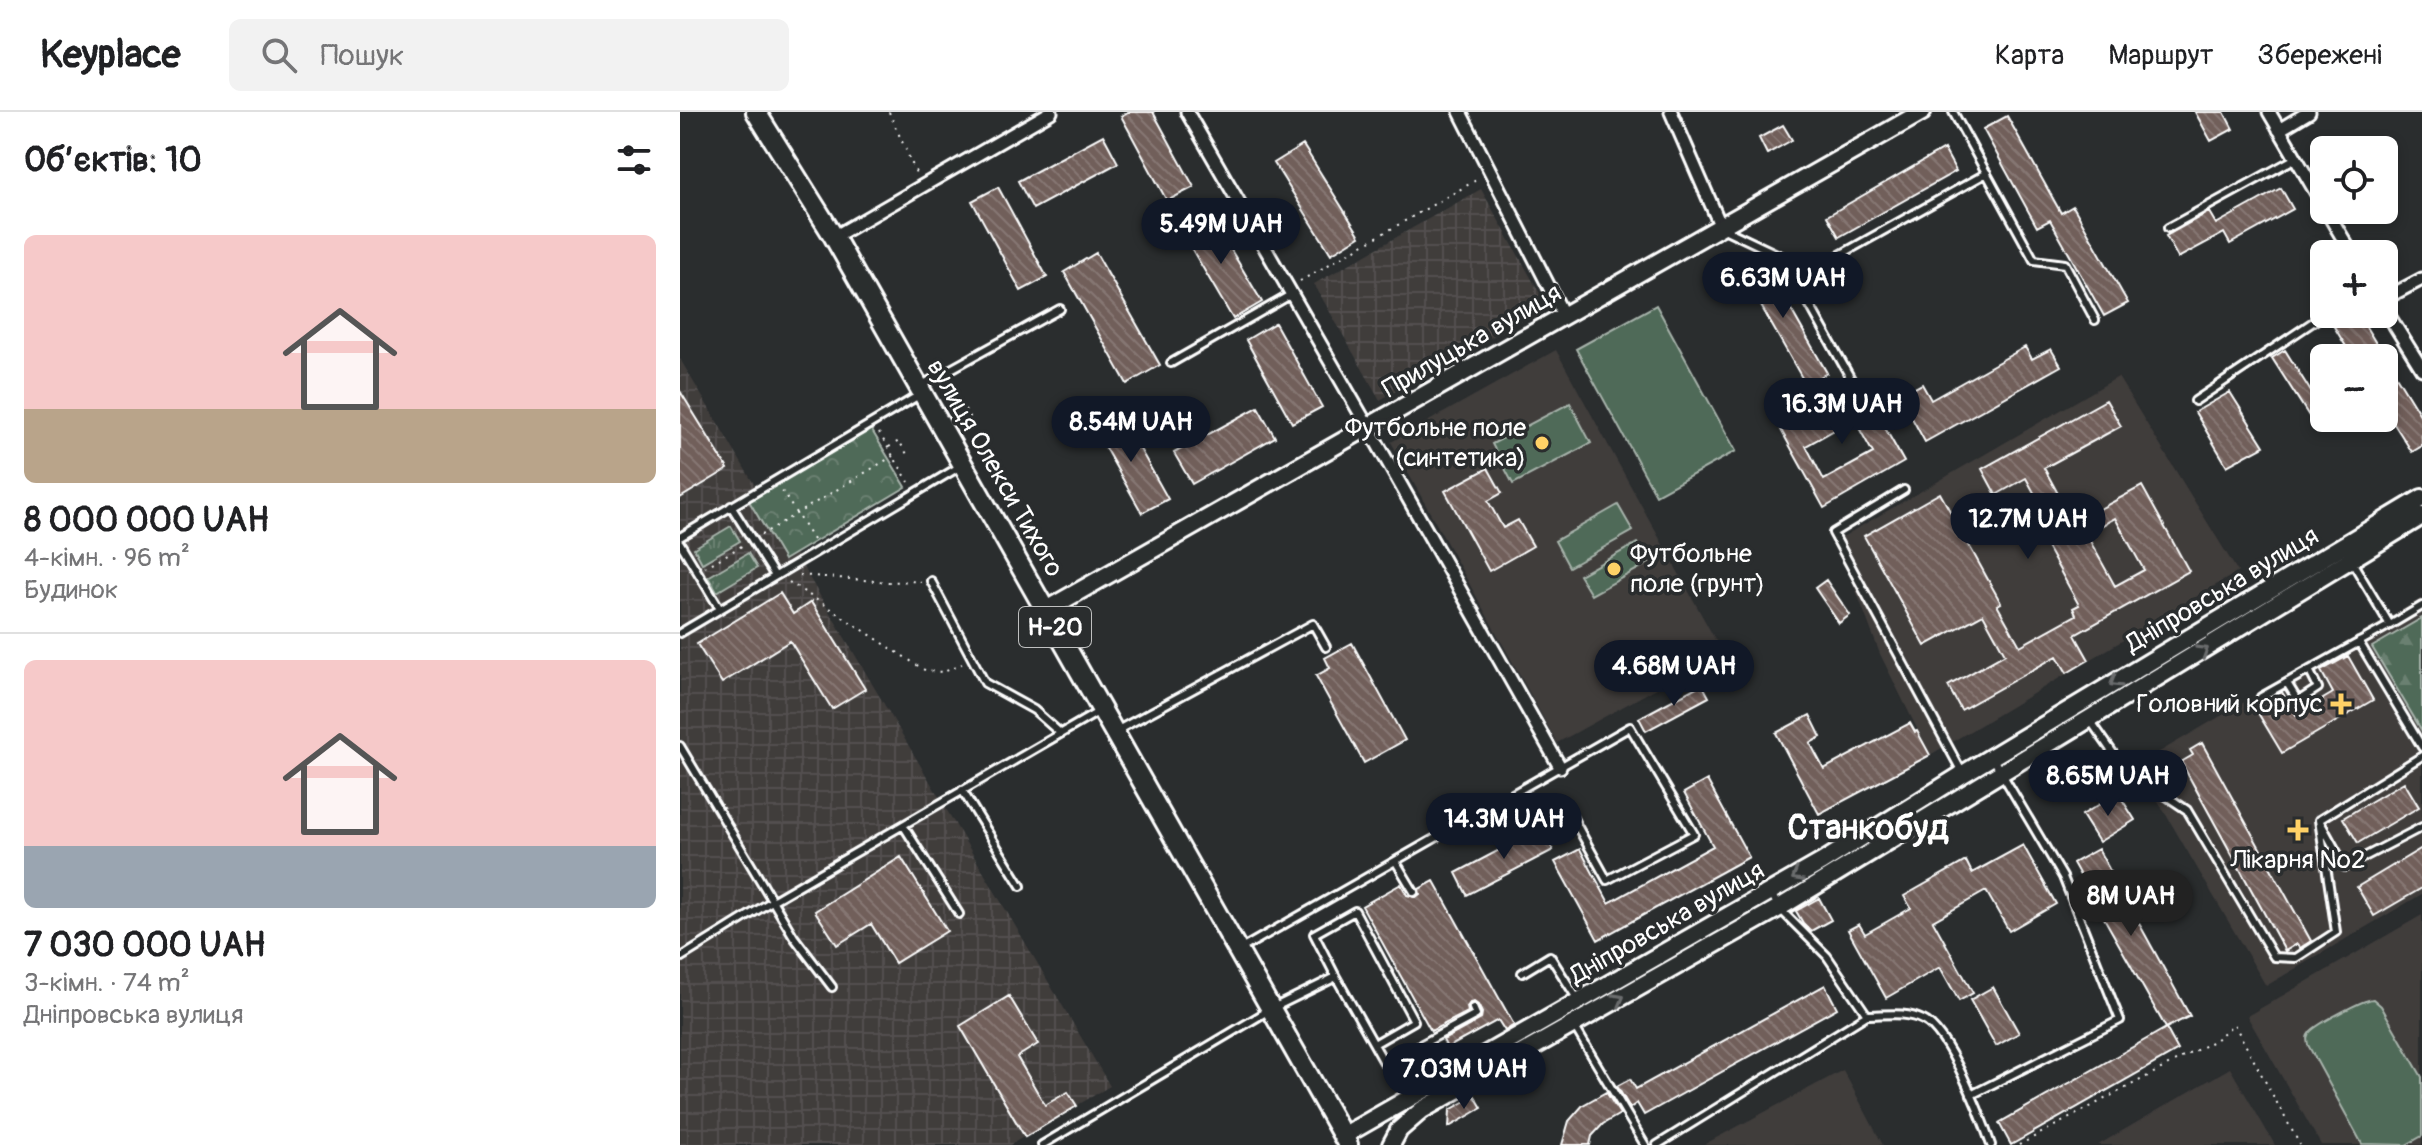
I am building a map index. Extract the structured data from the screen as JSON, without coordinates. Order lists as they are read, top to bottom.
{
  "streets": {
    "main road": ["вулиця Олекси Тихого", "Н-20"],
    "street": ["Прилуцька вулиця", "Дніпровська вулиця"]
  },
  "crossings": [
    ["Прилуцька вулиця", "вулиця Олекси Тихого"],
    ["вулиця Олекси Тихого", "Дніпровська вулиця"]
  ],
  "districts": ["Станкобуд"],
  "places": {
    "other": ["Футбольне поле (синтетика)", "Футбольне поле (грунт)"],
    "health": ["Головний корпус", "Лікарня №2"]
  },
  "page": {
    "header": "Keyplace",
    "search": "Пошук",
    "nav": ["Карта", "Маршрут", "Збережені"],
    "heading": "Об’єктів: 10",
    "map_buttons": ["+", "−"],
    "price": [
      "5.49M UAH",
      "6.63M UAH",
      "16.3M UAH",
      "8.54M UAH",
      "12.7M UAH",
      "4.68M UAH",
      "8.65M UAH",
      "14.3M UAH",
      "8M UAH",
      "7.03M UAH"
    ],
    "list": [
      {
        "name": "8 000 000 UAH",
        "note": "4-кімн. · 96 m² · Будинок"
      },
      {
        "name": "7 030 000 UAH",
        "note": "3-кімн. · 74 m² · Дніпровська вулиця"
      }
    ]
  }
}
